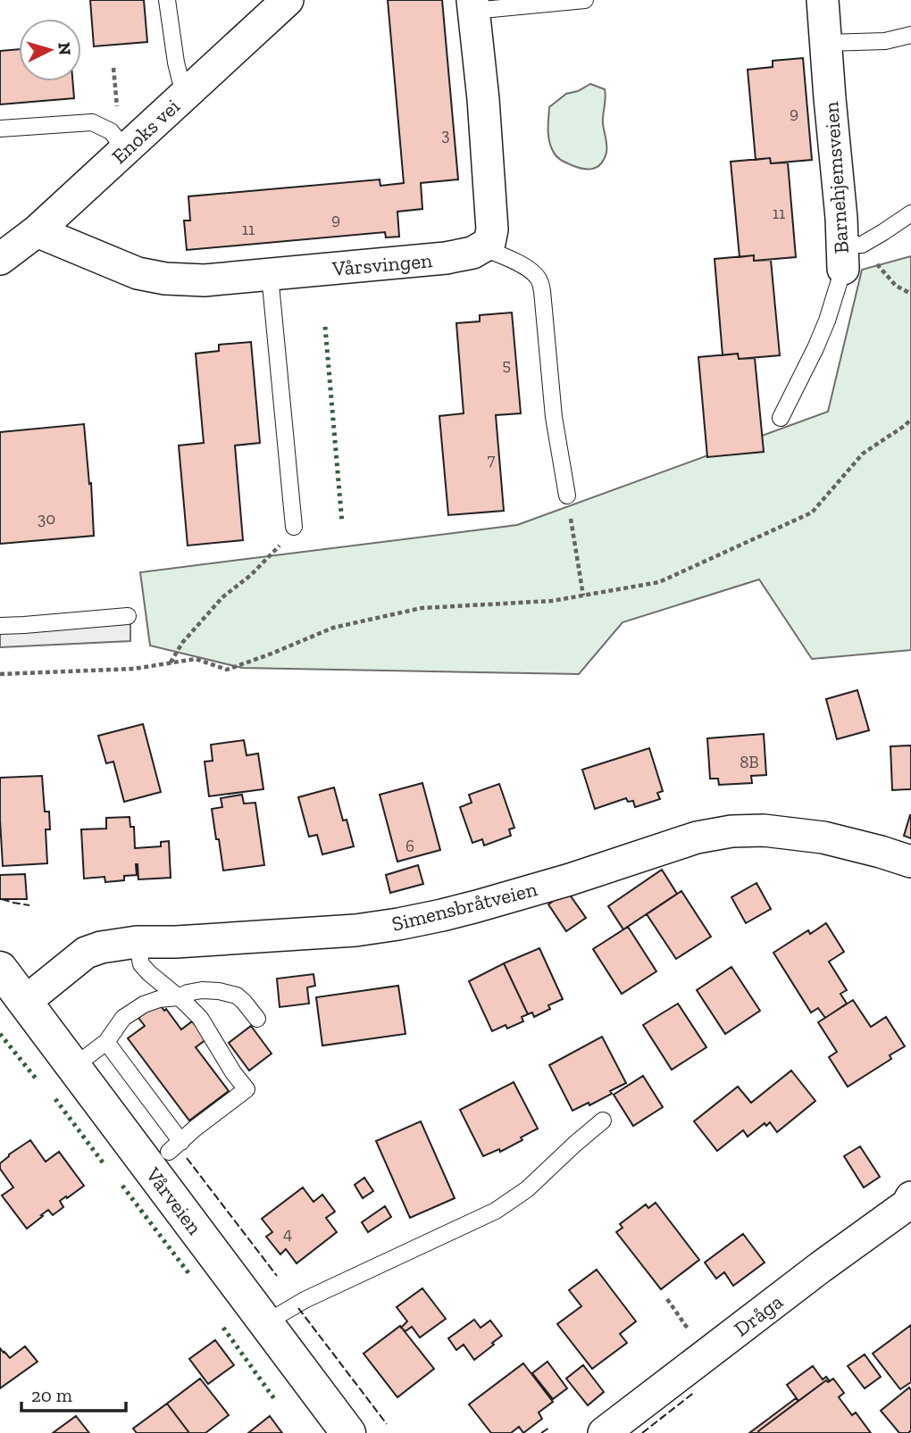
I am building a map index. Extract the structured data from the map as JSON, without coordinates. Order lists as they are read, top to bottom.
{
  "streets": {
    "street": [
      "Enoks vei",
      "Barnehjemsveien",
      "Vårsvingen",
      "Simensbråtveien",
      "Vårveien",
      "Dråga"
    ]
  },
  "crossings": [
    ["Enoks vei", "Vårsvingen"],
    ["Simensbråtveien", "Vårveien"]
  ],
  "house_numbers": [
    "9",
    "3",
    "11",
    "9",
    "11",
    "5",
    "7",
    "30",
    "8B",
    "6",
    "4"
  ],
  "scale_bar": "20 m",
  "north": "right"
}
